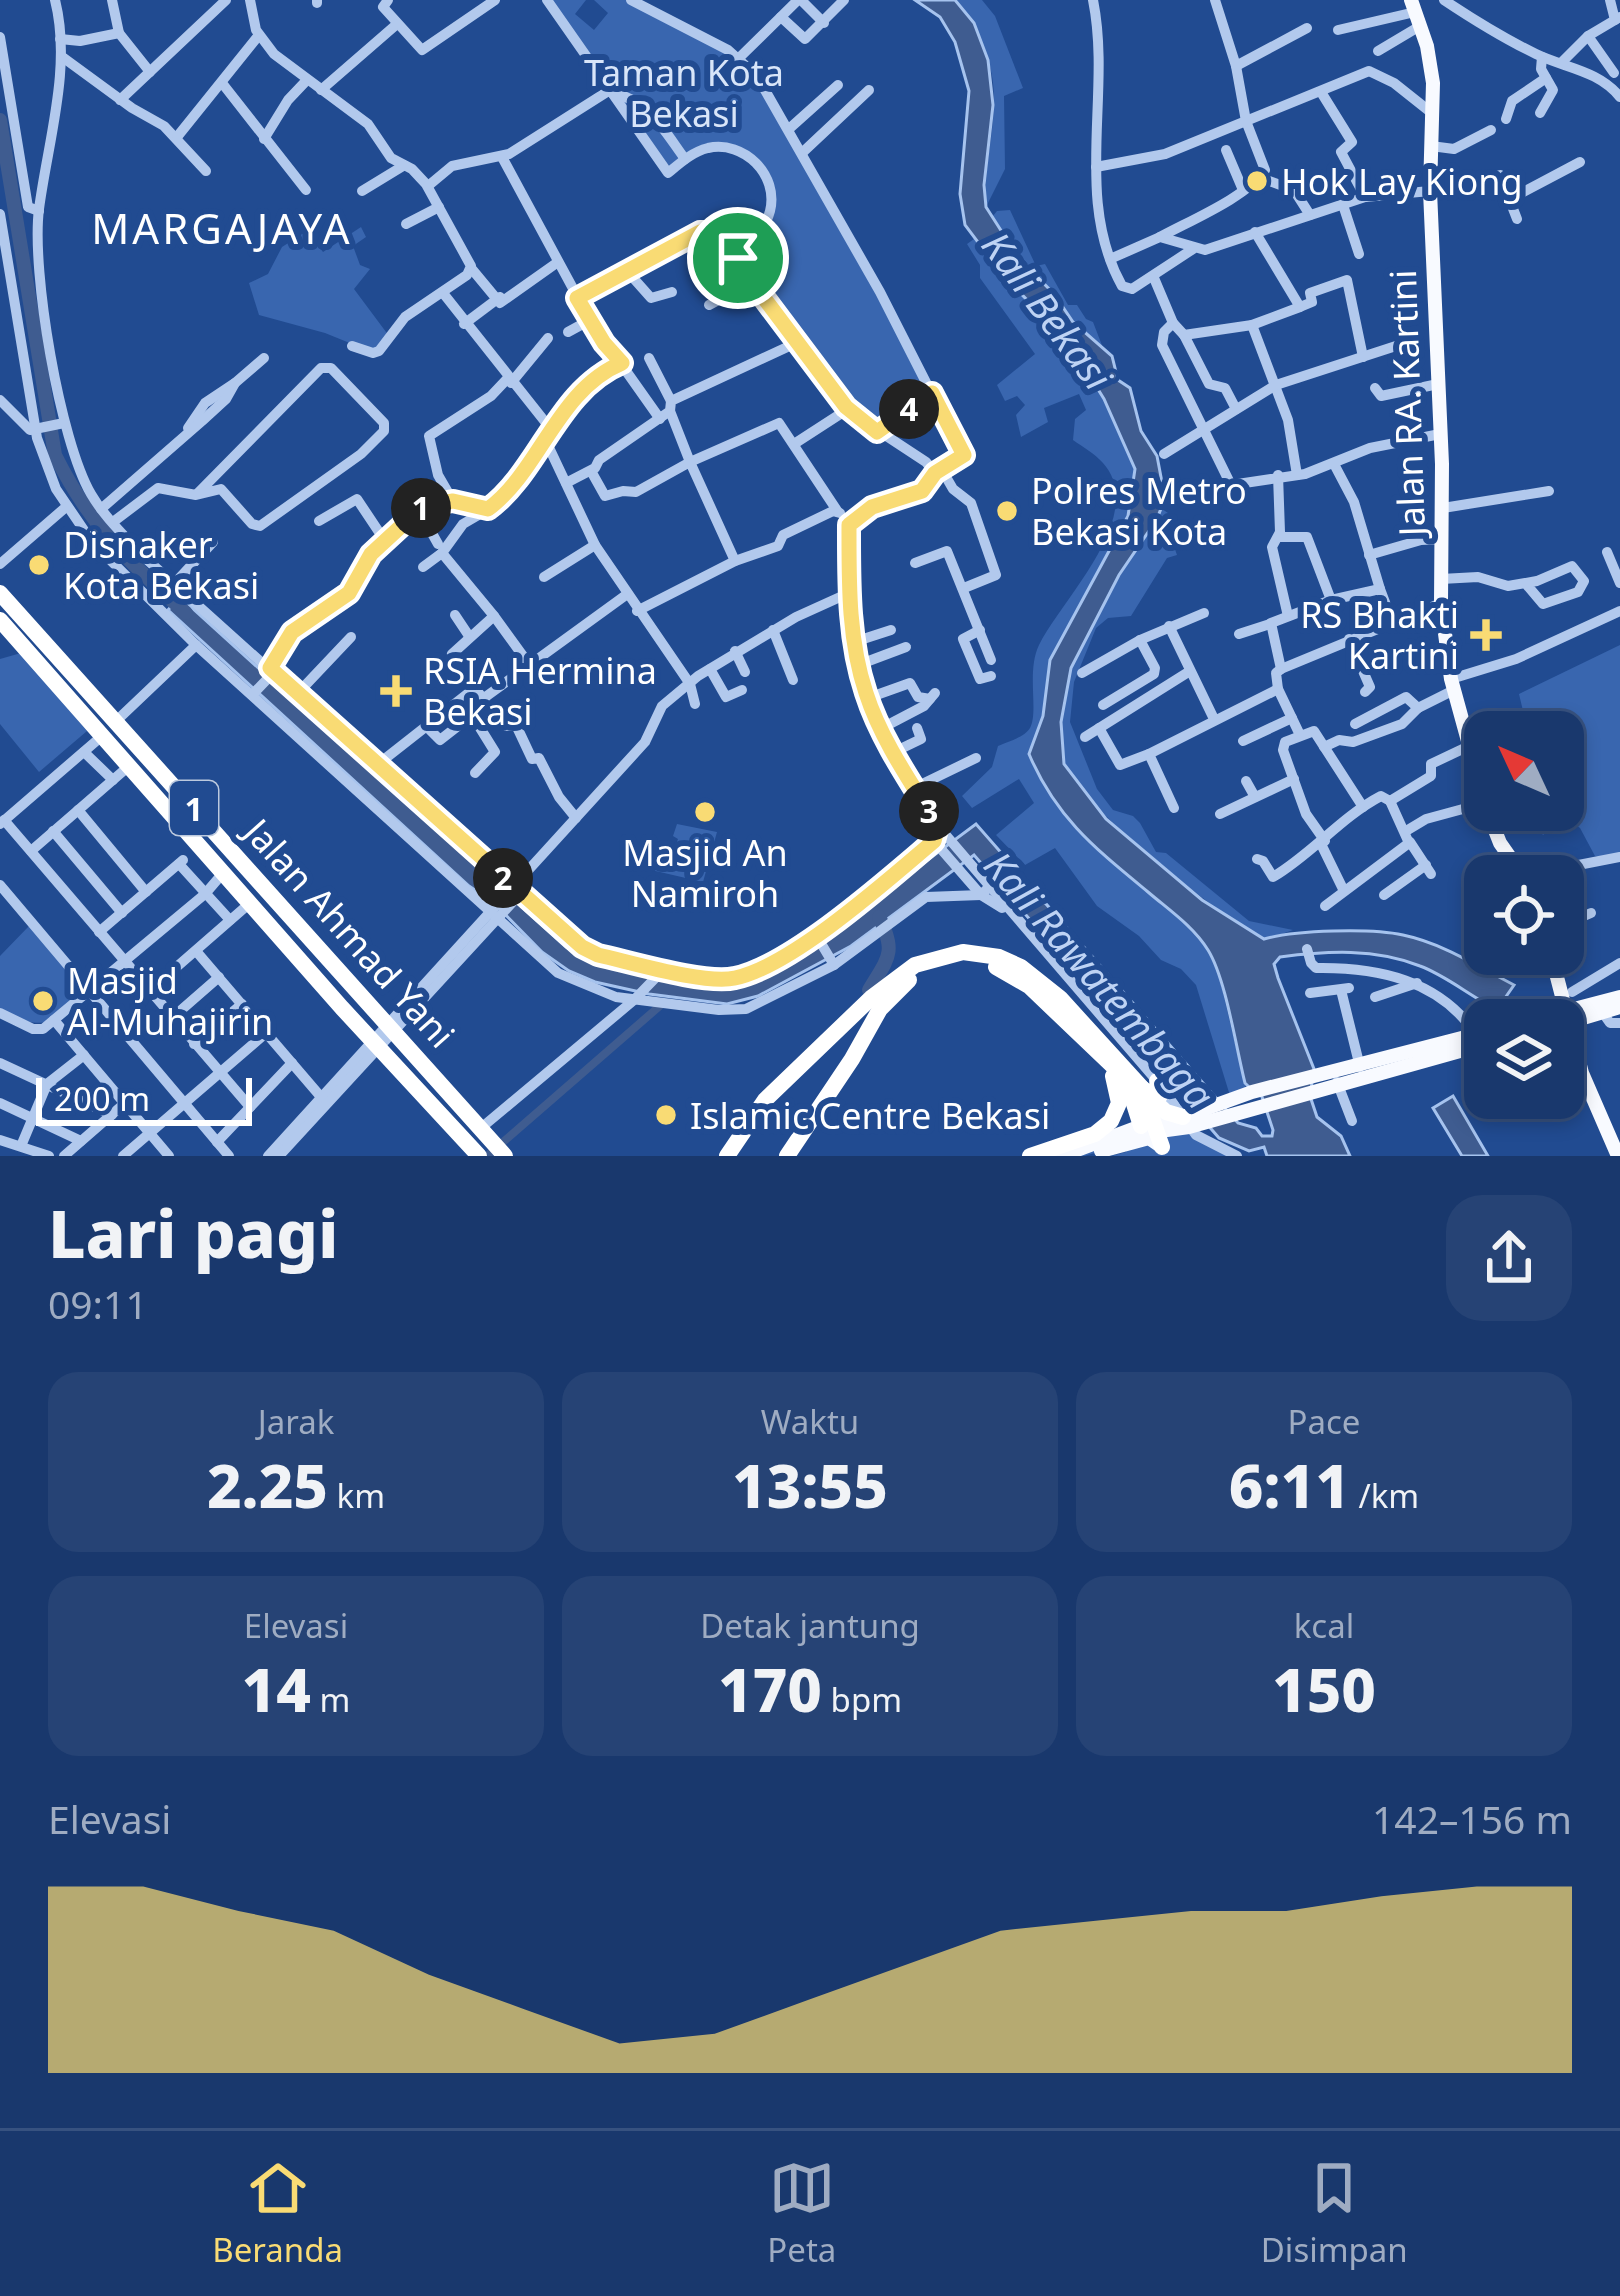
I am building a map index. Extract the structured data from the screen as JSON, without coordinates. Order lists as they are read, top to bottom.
{
  "streets": {
    "highway": ["1", "Jalan Ahmad Yani"],
    "main road": ["Jalan RA. Kartini"]
  },
  "districts": ["MARGAJAYA"],
  "water": ["Kali Bekasi", "Kali Rawatembaga"],
  "parks": ["Taman Kota Bekasi"],
  "places": {
    "other": [
      "Hok Lay Kiong",
      "Polres Metro Bekasi Kota",
      "Disnaker Kota Bekasi",
      "Masjid An Namiroh",
      "Masjid Al-Muhajirin",
      "Islamic Centre Bekasi"
    ],
    "health": ["RS Bhakti Kartini", "RSIA Hermina Bekasi"]
  },
  "scale_bar": "200 m",
  "north": "top left",
  "page": {
    "pins": [
      "4",
      "1",
      "3",
      "2"
    ],
    "scale": "200 m",
    "heading": ["Lari pagi", "09:11"],
    "stats": [
      ["Jarak", "2.25 km"],
      ["Waktu", "13:55"],
      ["Pace", "6:11 /km"],
      ["Elevasi", "14 m"],
      ["Detak jantung", "170 bpm"],
      ["kcal", "150"]
    ],
    "chart": ["Elevasi", "142–156 m"],
    "tabs": ["Beranda", "Peta", "Disimpan"]
  }
}
